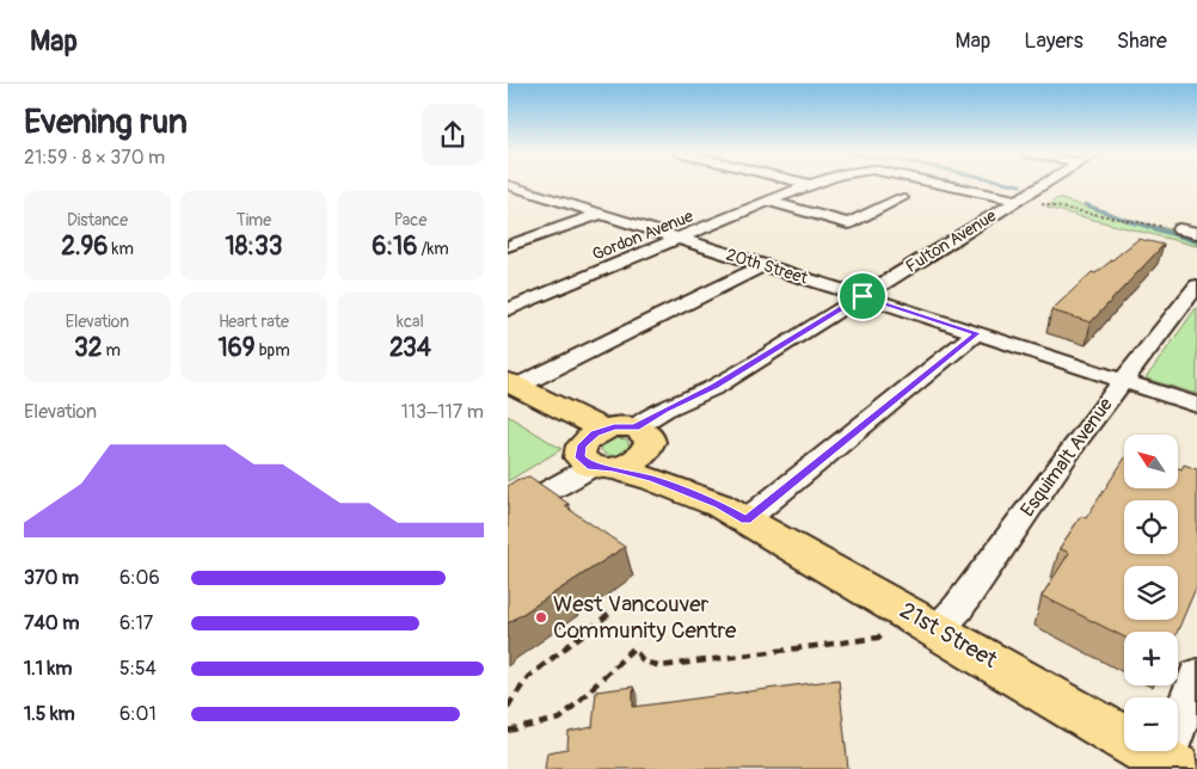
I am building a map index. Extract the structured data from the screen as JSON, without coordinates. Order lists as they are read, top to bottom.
{
  "streets": {
    "main road": ["21st Street"],
    "street": [
      "Gordon Avenue",
      "Fulton Avenue",
      "20th Street",
      "Esquimalt Avenue"
    ]
  },
  "crossings": [
    ["Gordon Avenue", "Fulton Avenue"],
    ["Gordon Avenue", "20th Street"],
    ["Fulton Avenue", "20th Street"],
    ["Fulton Avenue", "21st Street"],
    ["20th Street", "Esquimalt Avenue"],
    ["Esquimalt Avenue", "21st Street"]
  ],
  "places": ["West Vancouver Community Centre"],
  "north": "top left",
  "page": {
    "header": "Map",
    "nav": ["Map", "Layers", "Share"],
    "heading": ["Evening run", "21:59 · 8 × 370 m"],
    "stats": [
      ["Distance", "2.96 km"],
      ["Time", "18:33"],
      ["Pace", "6:16 /km"],
      ["Elevation", "32 m"],
      ["Heart rate", "169 bpm"],
      ["kcal", "234"]
    ],
    "chart": ["Elevation", "113–117 m"],
    "map_buttons": ["+", "−"],
    "list": [
      {
        "name": "370 m",
        "note": "6:06"
      },
      {
        "name": "740 m",
        "note": "6:17"
      },
      {
        "name": "1.1 km",
        "note": "5:54"
      },
      {
        "name": "1.5 km",
        "note": "6:01"
      }
    ]
  }
}
